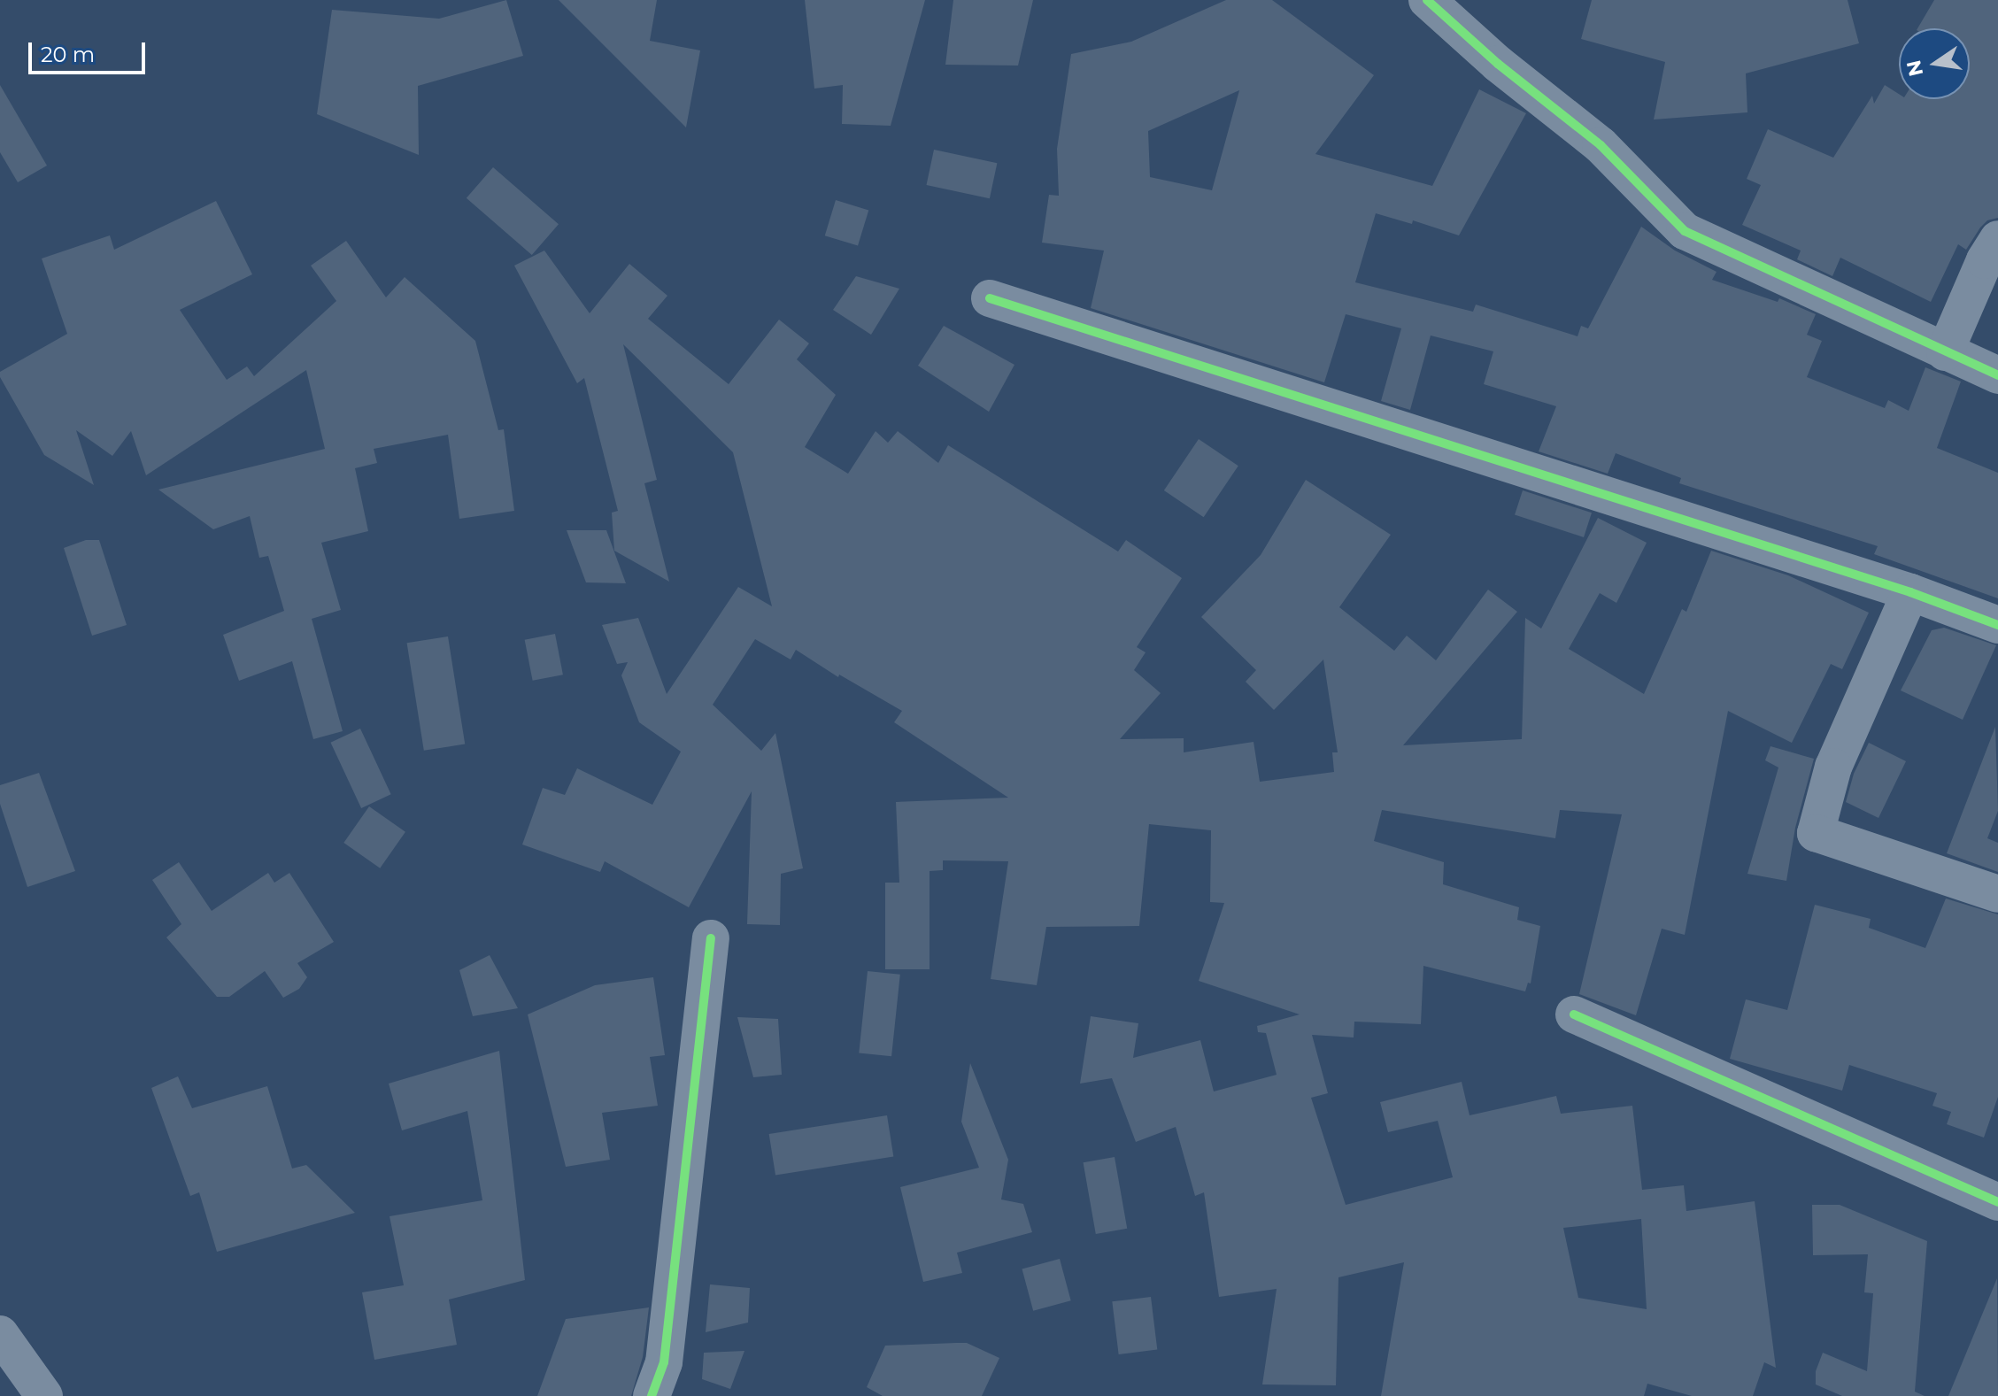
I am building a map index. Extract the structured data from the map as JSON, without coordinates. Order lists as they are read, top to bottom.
{
  "scale_bar": "20 m",
  "north": "left"
}
